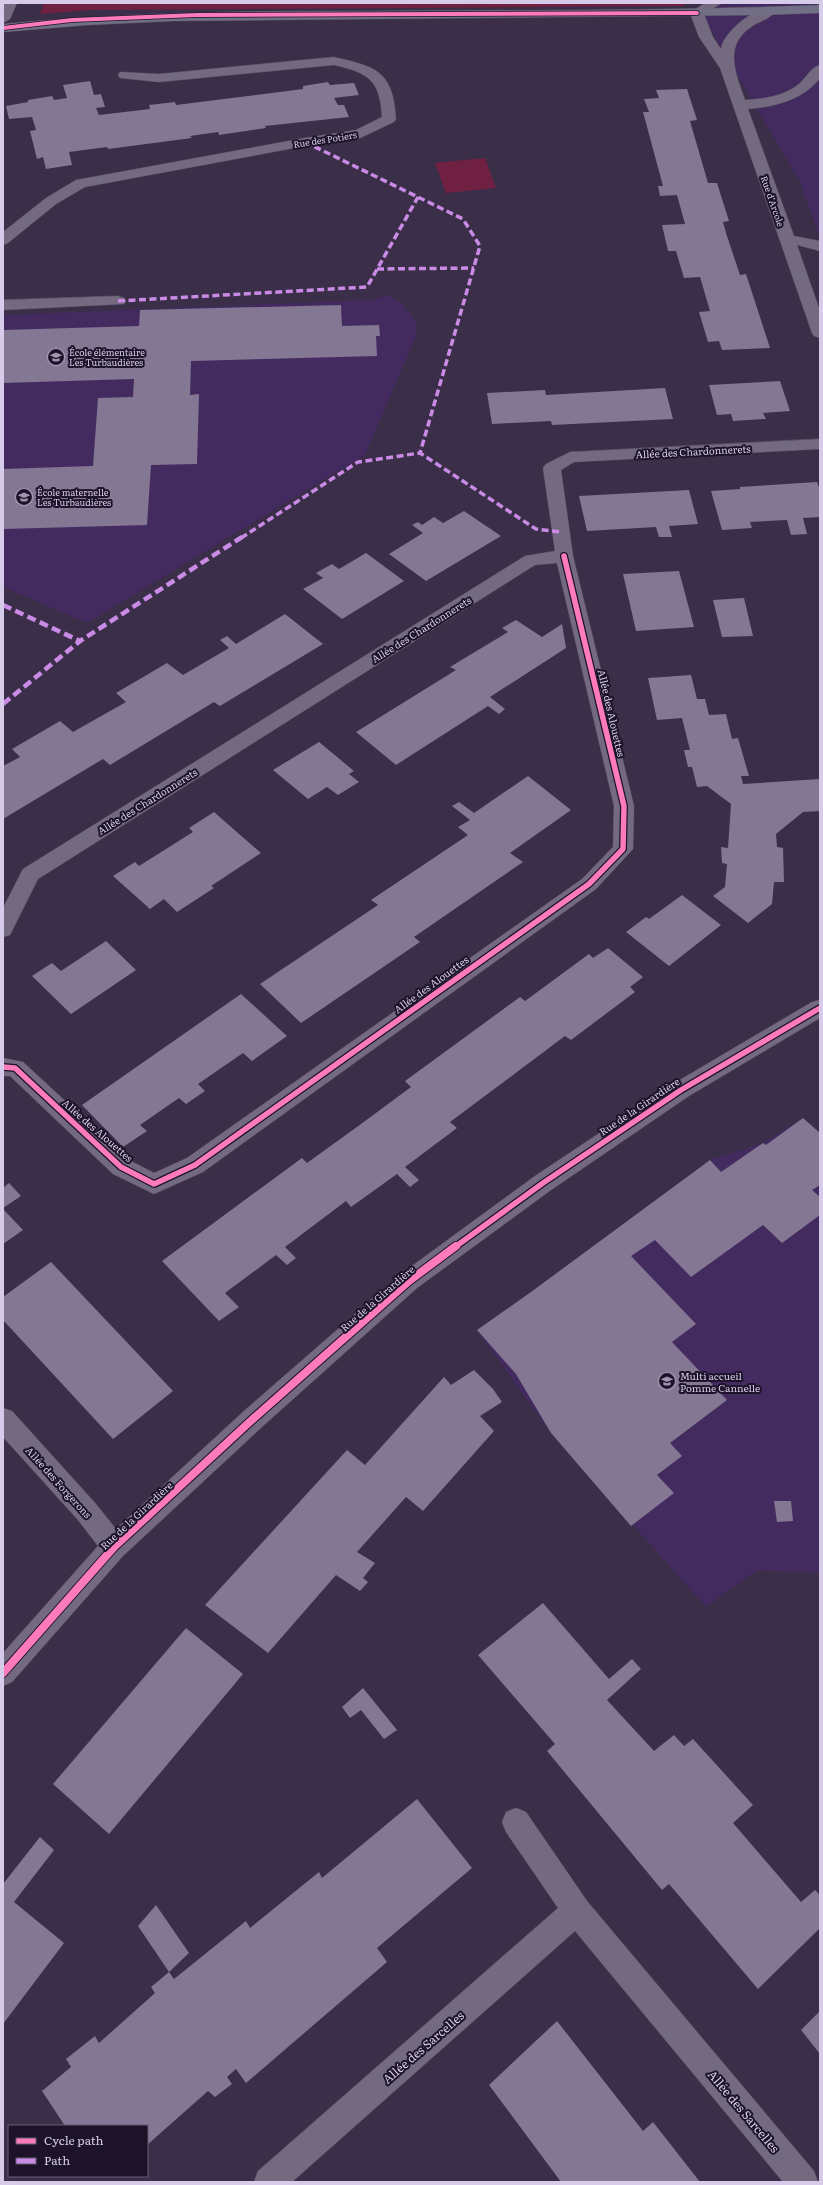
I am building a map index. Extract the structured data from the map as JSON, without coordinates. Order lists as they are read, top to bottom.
{
  "streets": {
    "street": [
      "Rue des Potiers",
      "Rue d’Arcole",
      "Allée des Chardonnerets",
      "Allée des Alouettes",
      "Rue de la Girardière",
      "Allée des Forgerons",
      "Allée des Sarcelles"
    ]
  },
  "crossings": [
    ["Allée des Chardonnerets", "Allée des Alouettes"],
    ["Rue de la Girardière", "Allée des Forgerons"]
  ],
  "places": {
    "school or university": ["École élémentaire Les Turbaudières", "École maternelle Les Turbaudières", "Multi accueil Pomme Cannelle"]
  },
  "legend": ["Cycle path", "Path"]
}
